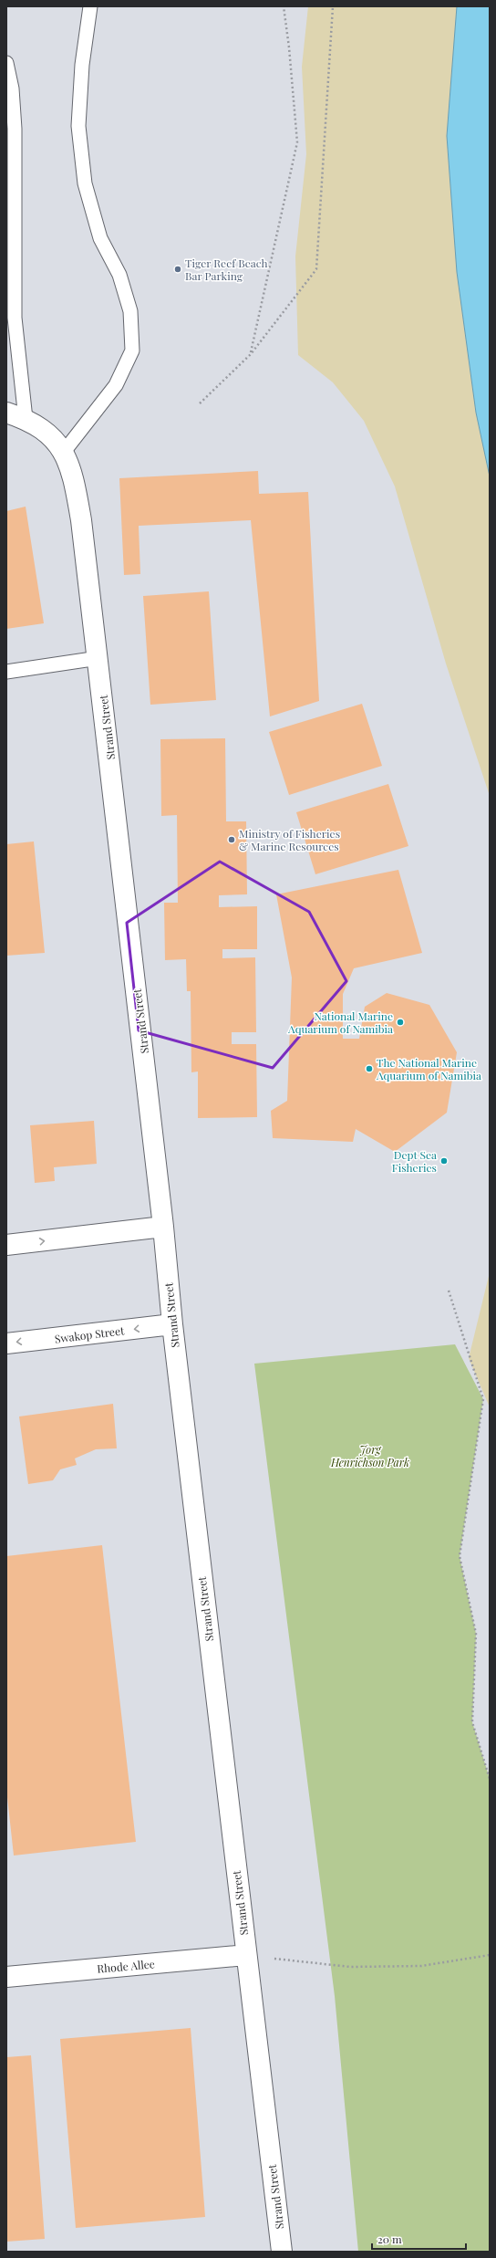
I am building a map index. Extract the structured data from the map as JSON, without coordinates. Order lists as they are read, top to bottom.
{
  "streets": {
    "street": ["Strand Street", "Swakop Street", "Rhode Allee"]
  },
  "crossings": [
    ["Strand Street", "Swakop Street"],
    ["Strand Street", "Rhode Allee"]
  ],
  "parks": ["Jorg Henrichson Park"],
  "places": [
    "Tiger Reef Beach Bar Parking",
    "Ministry of Fisheries & Marine Resources",
    "National Marine Aquarium of Namibia",
    "The National Marine Aquarium of Namibia",
    "Dept Sea Fisheries"
  ],
  "scale_bar": "20 m"
}
